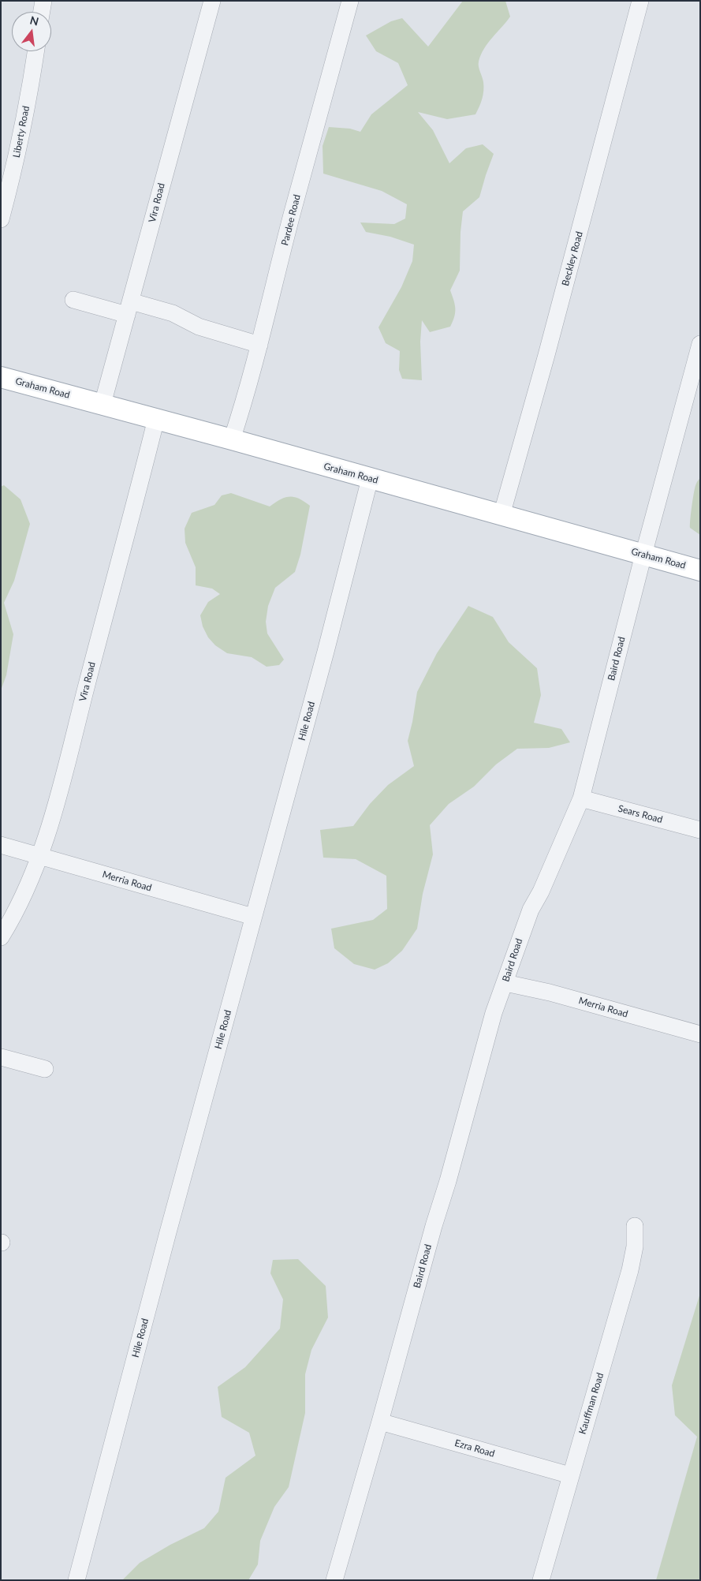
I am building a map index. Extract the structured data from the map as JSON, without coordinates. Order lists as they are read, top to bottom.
{
  "streets": {
    "main road": ["Graham Road"],
    "street": [
      "Liberty Road",
      "Vira Road",
      "Pardee Road",
      "Beckley Road",
      "Baird Road",
      "Hile Road",
      "Sears Road",
      "Merria Road",
      "Kauffman Road",
      "Ezra Road"
    ]
  },
  "crossings": [
    ["Vira Road", "Graham Road"],
    ["Vira Road", "Merria Road"],
    ["Pardee Road", "Graham Road"],
    ["Beckley Road", "Graham Road"],
    ["Graham Road", "Baird Road"],
    ["Graham Road", "Hile Road"],
    ["Baird Road", "Sears Road"],
    ["Baird Road", "Merria Road"],
    ["Baird Road", "Ezra Road"],
    ["Hile Road", "Merria Road"],
    ["Kauffman Road", "Ezra Road"]
  ],
  "north": "top"
}
